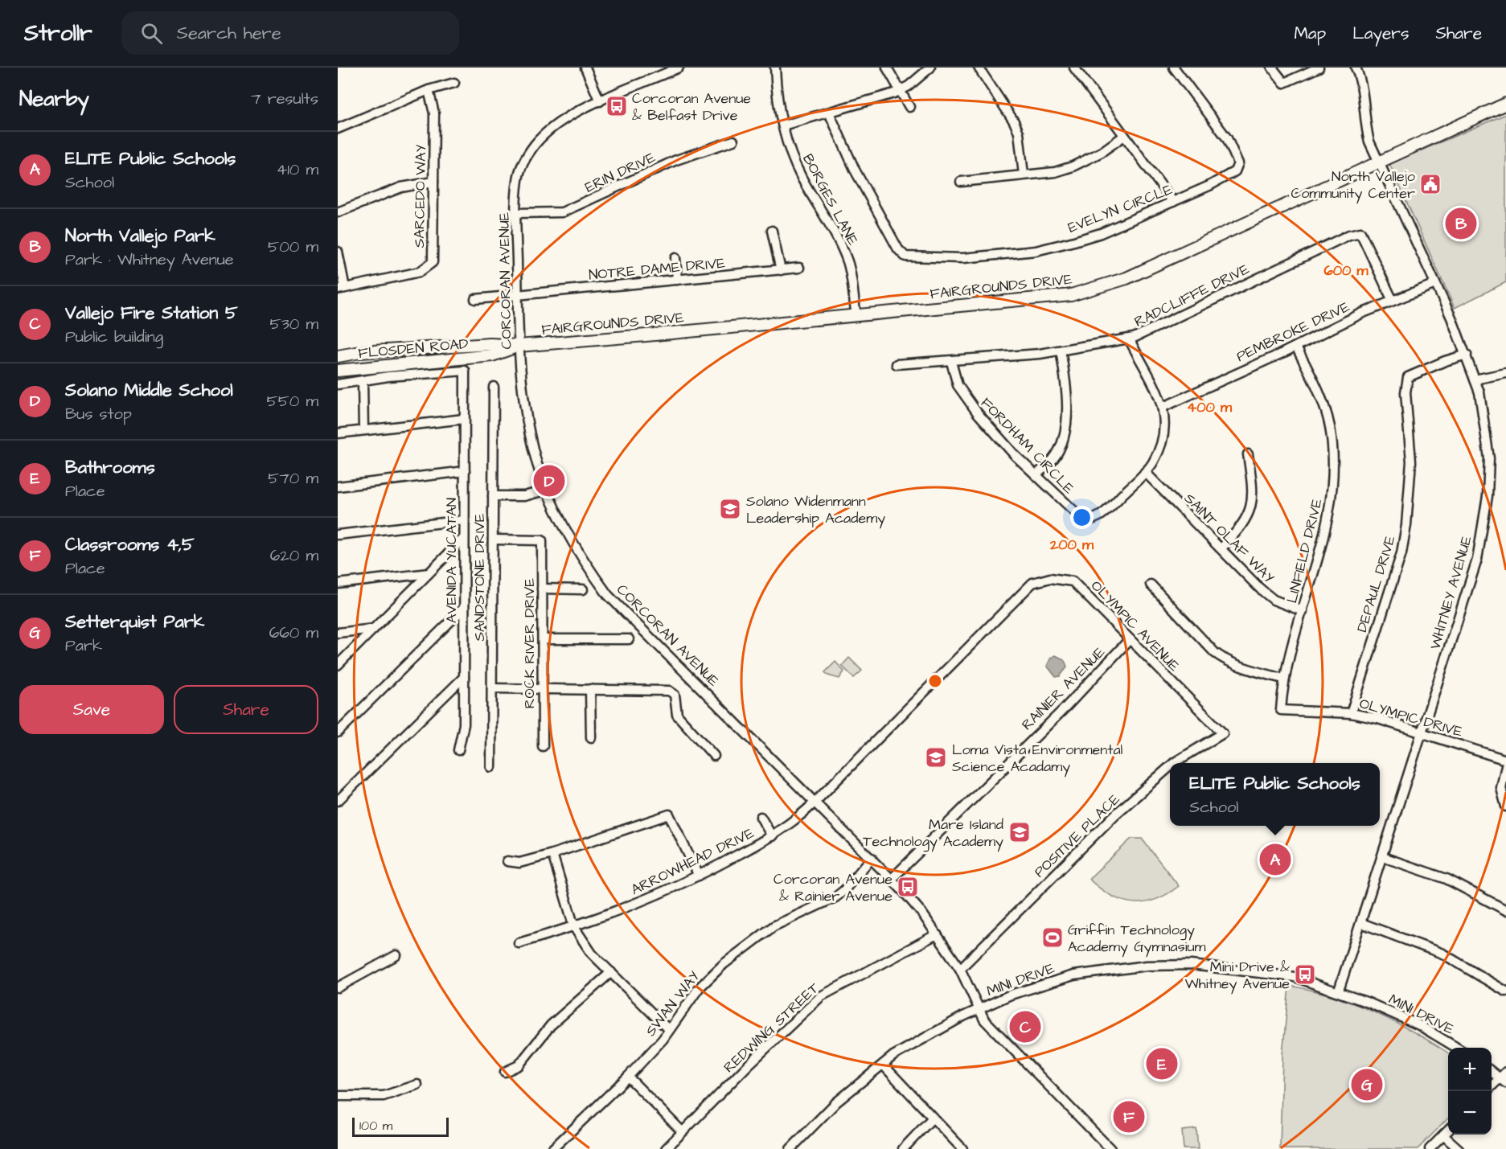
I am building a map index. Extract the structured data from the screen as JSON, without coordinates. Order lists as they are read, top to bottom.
{
  "streets": {
    "main road": ["FAIRGROUNDS DRIVE", "FLOSDEN ROAD"],
    "street": [
      "ERIN DRIVE",
      "SARCEDO WAY",
      "BORGES LANE",
      "EVELYN CIRCLE",
      "NOTRE DAME DRIVE",
      "CORCORAN AVENUE",
      "RADCLIFFE DRIVE",
      "PEMBROKE DRIVE",
      "FORDHAM CIRCLE",
      "SAINT OLAF WAY",
      "LINFIELD DRIVE",
      "AVENIDA YUCATAN",
      "SANDSTONE DRIVE",
      "DEPAUL DRIVE",
      "WHITNEY AVENUE",
      "OLYMPIC AVENUE",
      "ROCK RIVER DRIVE",
      "RAINIER AVENUE",
      "OLYMPIC DRIVE",
      "POSITIVE PLACE",
      "ARROWHEAD DRIVE",
      "MINI DRIVE",
      "SWAN WAY",
      "REDWING STREET"
    ]
  },
  "crossings": [
    ["ERIN DRIVE", "CORCORAN AVENUE"],
    ["BORGES LANE", "FAIRGROUNDS DRIVE"],
    ["NOTRE DAME DRIVE", "CORCORAN AVENUE"],
    ["CORCORAN AVENUE", "FAIRGROUNDS DRIVE"],
    ["CORCORAN AVENUE", "OLYMPIC AVENUE"],
    ["CORCORAN AVENUE", "RAINIER AVENUE"],
    ["CORCORAN AVENUE", "POSITIVE PLACE"],
    ["CORCORAN AVENUE", "ARROWHEAD DRIVE"],
    ["CORCORAN AVENUE", "MINI DRIVE"],
    ["CORCORAN AVENUE", "SWAN WAY"],
    ["CORCORAN AVENUE", "REDWING STREET"],
    ["FAIRGROUNDS DRIVE", "FLOSDEN ROAD"],
    ["FAIRGROUNDS DRIVE", "WHITNEY AVENUE"],
    ["RADCLIFFE DRIVE", "PEMBROKE DRIVE"],
    ["RADCLIFFE DRIVE", "FORDHAM CIRCLE"],
    ["PEMBROKE DRIVE", "FORDHAM CIRCLE"],
    ["PEMBROKE DRIVE", "LINFIELD DRIVE"],
    ["PEMBROKE DRIVE", "WHITNEY AVENUE"],
    ["FORDHAM CIRCLE", "SAINT OLAF WAY"],
    ["SAINT OLAF WAY", "LINFIELD DRIVE"],
    ["LINFIELD DRIVE", "OLYMPIC DRIVE"],
    ["SANDSTONE DRIVE", "ROCK RIVER DRIVE"],
    ["DEPAUL DRIVE", "WHITNEY AVENUE"],
    ["DEPAUL DRIVE", "OLYMPIC DRIVE"],
    ["WHITNEY AVENUE", "OLYMPIC DRIVE"],
    ["WHITNEY AVENUE", "MINI DRIVE"],
    ["OLYMPIC AVENUE", "RAINIER AVENUE"],
    ["OLYMPIC AVENUE", "POSITIVE PLACE"],
    ["OLYMPIC AVENUE", "ARROWHEAD DRIVE"]
  ],
  "places": {
    "bus stop": ["Corcoran Avenue & Belfast Drive", "Corcoran Avenue & Rainier Avenue", "Mini Drive & Whitney Avenue"],
    "public building": ["North Vallejo Community Center"],
    "school or university": ["Solano Widenmann Leadership Academy", "Loma Vista Environmental Science Acadamy", "Mare Island Technology Academy"],
    "sports": ["Griffin Technology Academy Gymnasium"]
  },
  "scale_bar": "100 m",
  "page": {
    "header": "Strollr",
    "search": "Search here",
    "nav": ["Map", "Layers", "Share"],
    "heading": ["Nearby", "7 results"],
    "list": [
      {
        "mark": "A",
        "name": "ELITE Public Schools",
        "note": "School",
        "value": "410 m"
      },
      {
        "mark": "B",
        "name": "North Vallejo Park",
        "note": "Park · Whitney Avenue",
        "value": "500 m"
      },
      {
        "mark": "C",
        "name": "Vallejo Fire Station 5",
        "note": "Public building",
        "value": "530 m"
      },
      {
        "mark": "D",
        "name": "Solano Middle School",
        "note": "Bus stop",
        "value": "550 m"
      },
      {
        "mark": "E",
        "name": "Bathrooms",
        "note": "Place",
        "value": "570 m"
      },
      {
        "mark": "F",
        "name": "Classrooms 4,5",
        "note": "Place",
        "value": "620 m"
      },
      {
        "mark": "G",
        "name": "Setterquist Park",
        "note": "Park",
        "value": "660 m"
      }
    ],
    "pins": [
      "B",
      "D",
      "A",
      "C",
      "E",
      "G",
      "F"
    ],
    "buttons": ["Save", "Share"],
    "popup": ["ELITE Public Schools", "School"],
    "map_buttons": ["+", "−"],
    "scale": "100 m"
  },
  "rings": ["600 m", "400 m", "200 m"]
}
